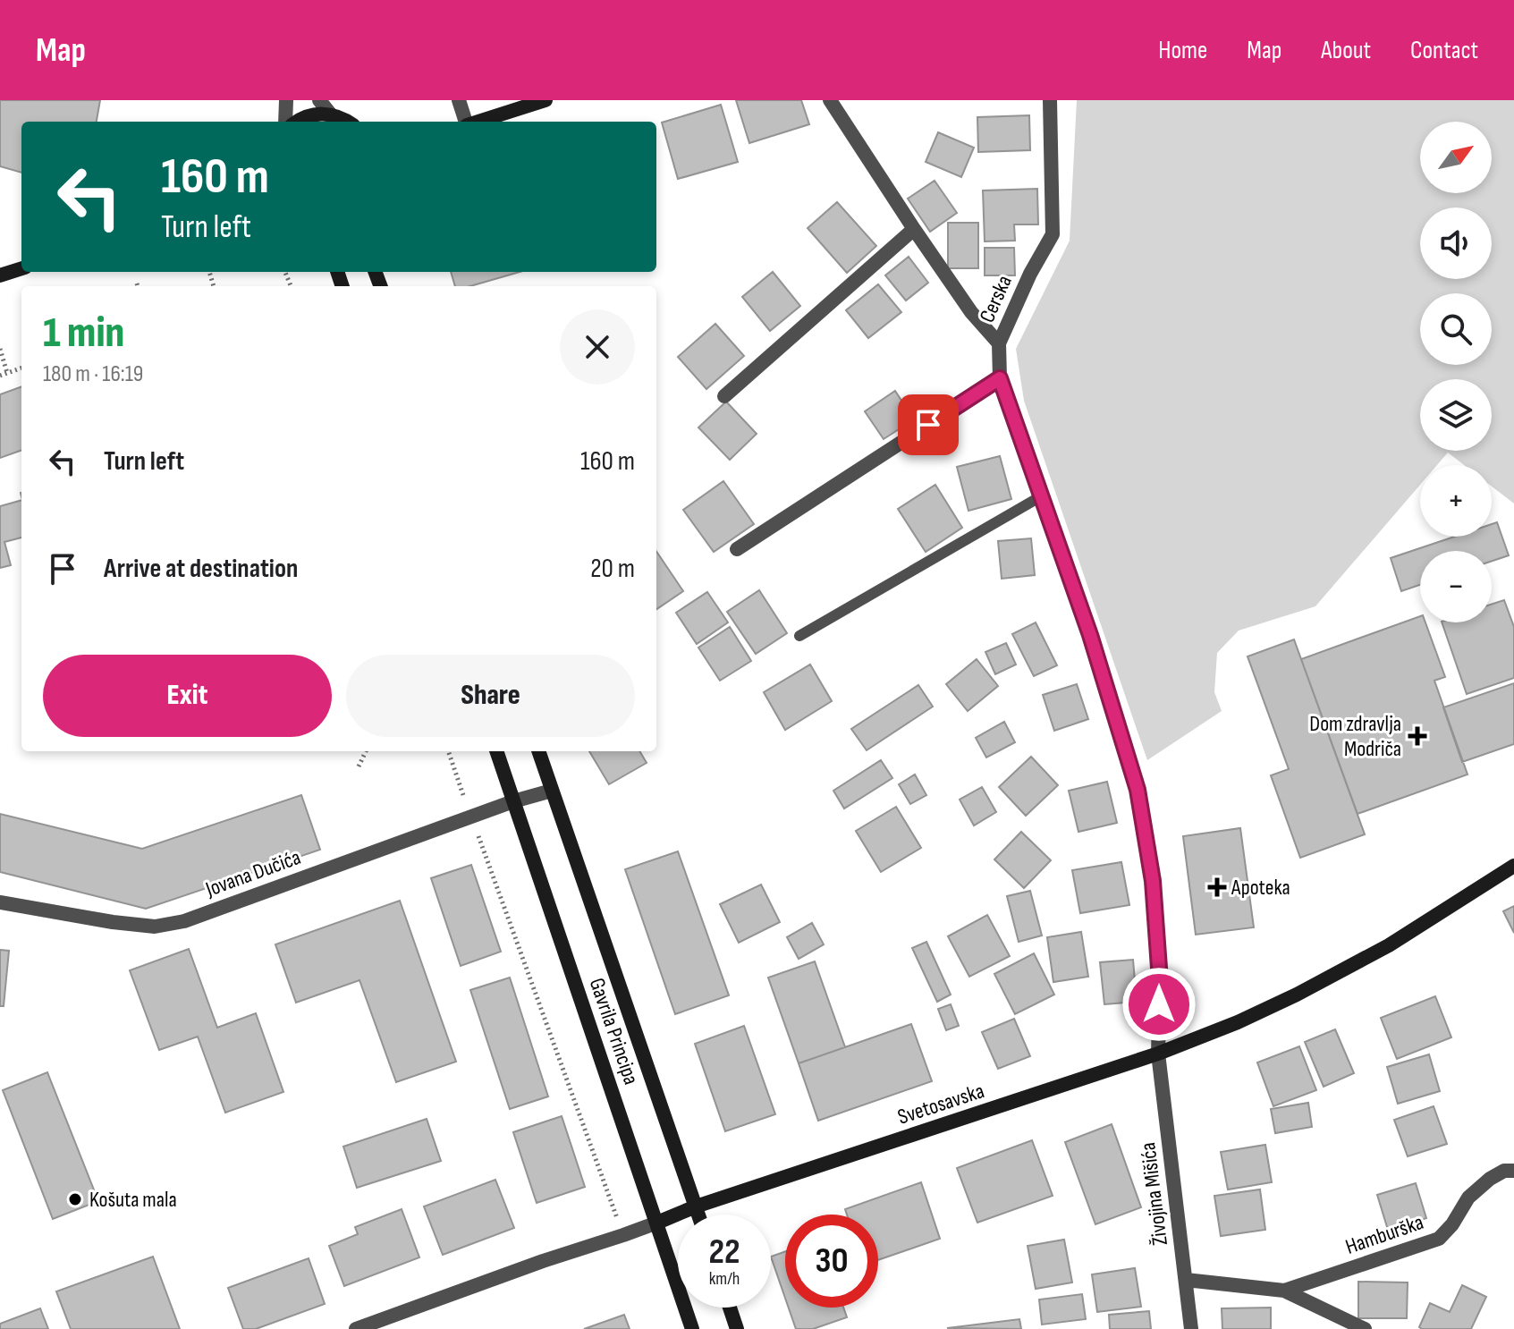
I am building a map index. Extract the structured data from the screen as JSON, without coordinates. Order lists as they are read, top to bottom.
{
  "streets": {
    "street": [
      "Cerska",
      "Jovana Dučića",
      "Gavrila Principa",
      "Svetosavska",
      "Živojina Mišića",
      "Hamburška"
    ]
  },
  "crossings": [
    ["Cerska", "Svetosavska"],
    ["Cerska", "Živojina Mišića"],
    ["Jovana Dučića", "Gavrila Principa"],
    ["Gavrila Principa", "Svetosavska"],
    ["Svetosavska", "Živojina Mišića"]
  ],
  "places": {
    "health": ["Dom zdravlja Modriča", "Apoteka"],
    "other": ["Košuta mala"]
  },
  "north": "top right",
  "page": {
    "header": "Map",
    "nav": [
      "Home",
      "Map",
      "About",
      "Contact"
    ],
    "map_buttons": ["+", "−"],
    "turn": ["160 m", "Turn left"],
    "heading": ["1 min", "180 m · 16:19"],
    "list": [
      {
        "name": "Turn left",
        "value": "160 m"
      },
      {
        "name": "Arrive at destination",
        "value": "20 m"
      }
    ],
    "buttons": ["Exit", "Share"],
    "speed": "22 km/h",
    "limit": "30"
  }
}
